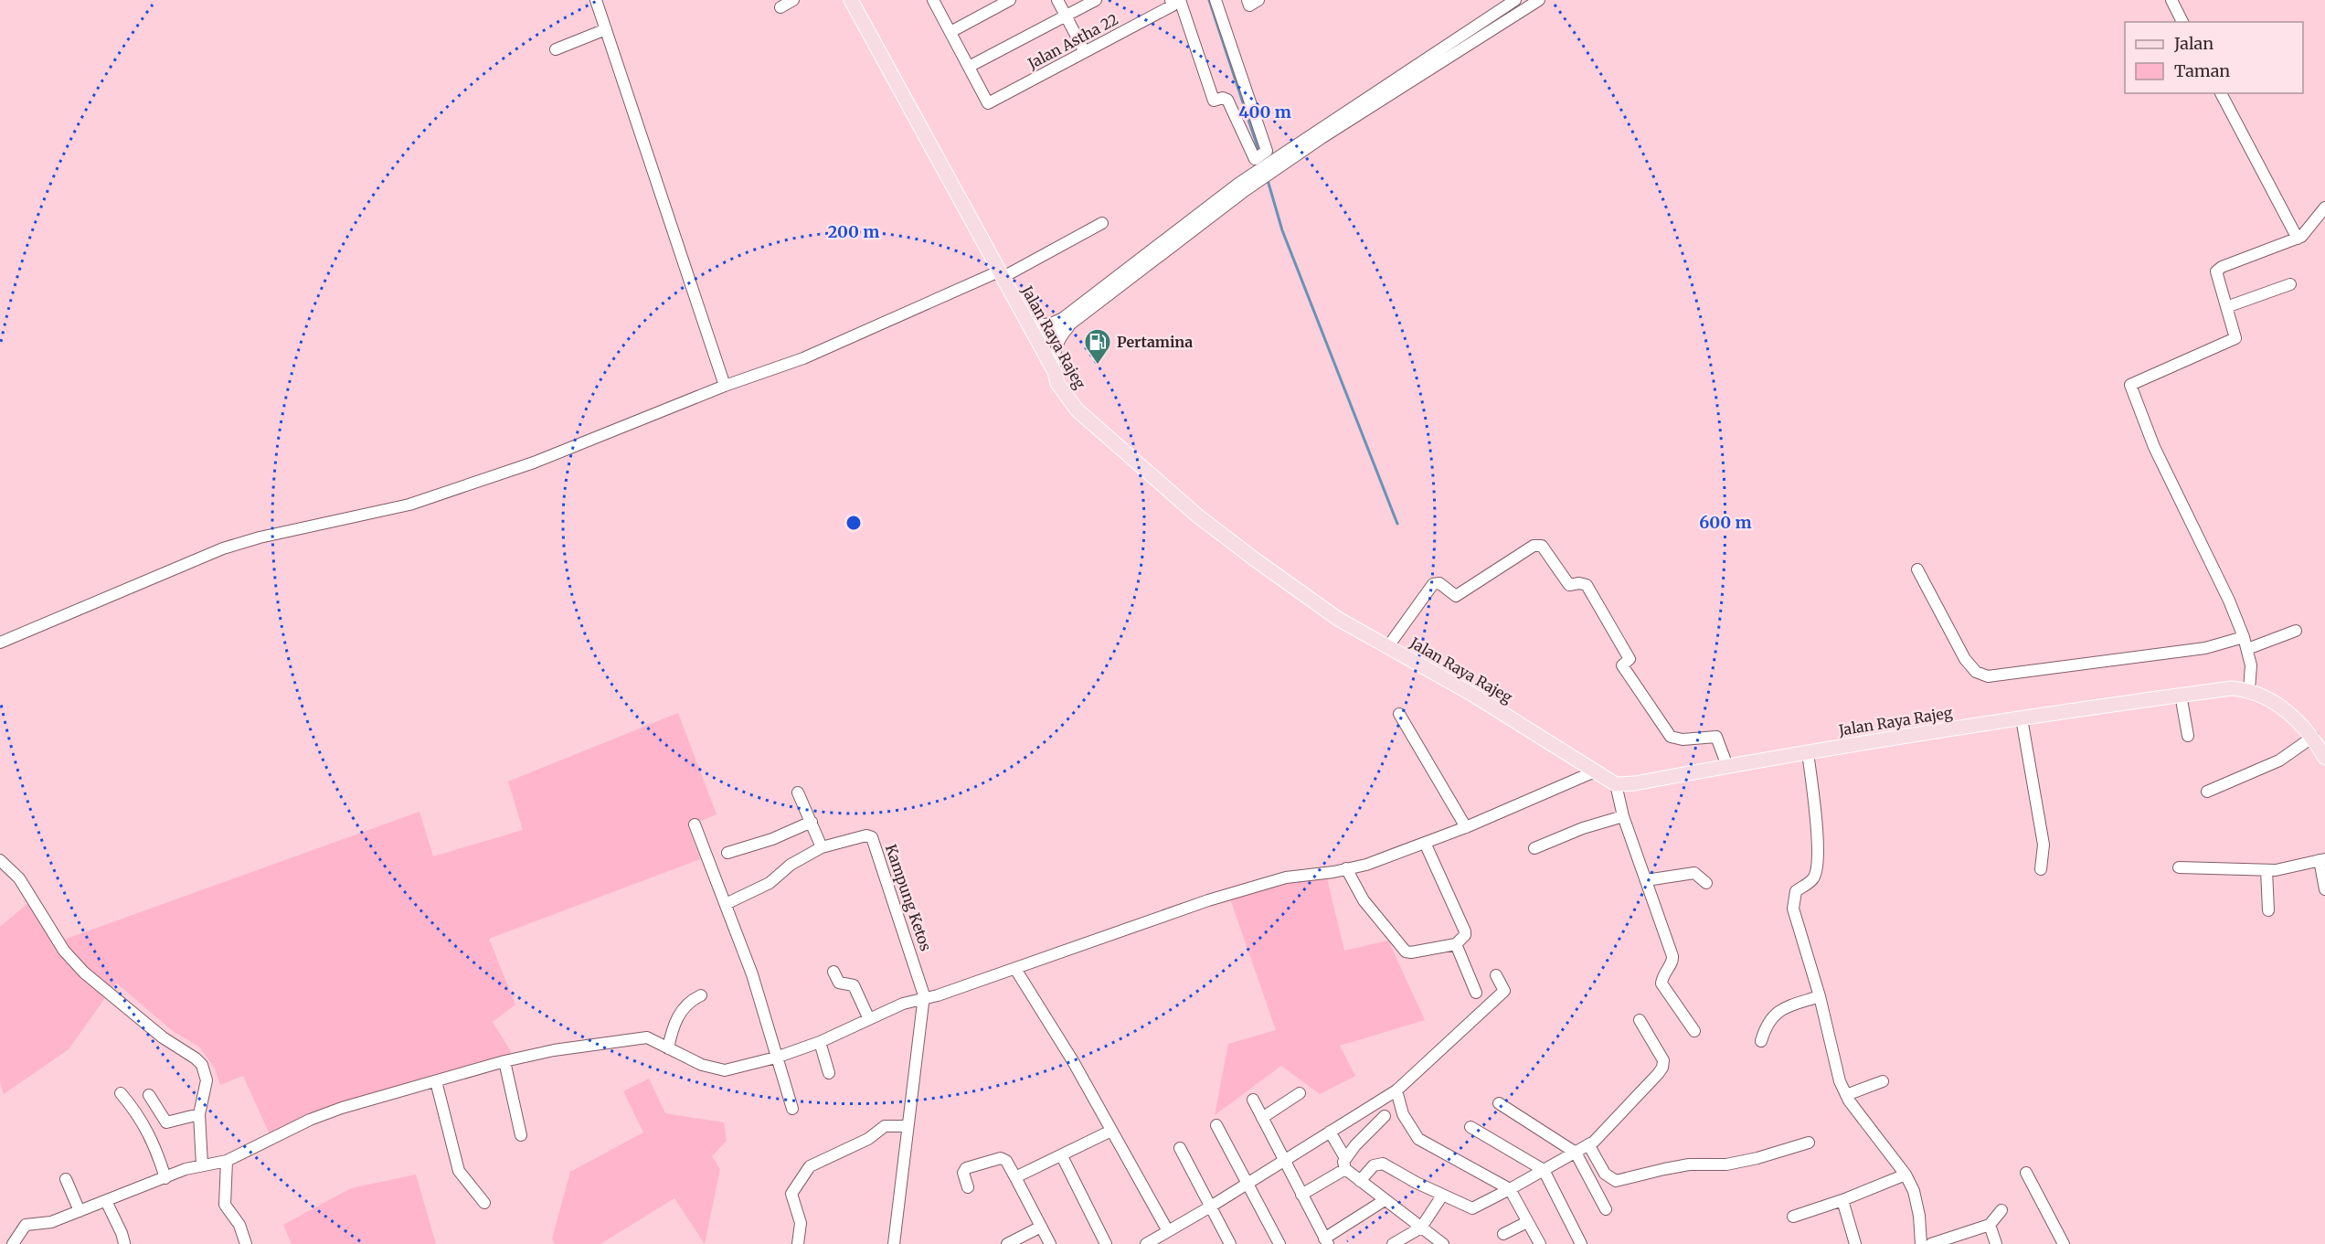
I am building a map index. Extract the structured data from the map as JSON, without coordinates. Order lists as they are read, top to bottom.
{
  "streets": {
    "main road": ["Jalan Raya Rajeg"],
    "street": ["Jalan Astha 22", "Kampung Ketos"]
  },
  "places": {
    "fuel station": ["Pertamina"]
  },
  "legend": ["Jalan", "Taman"],
  "rings": ["400 m", "200 m", "600 m"]
}
